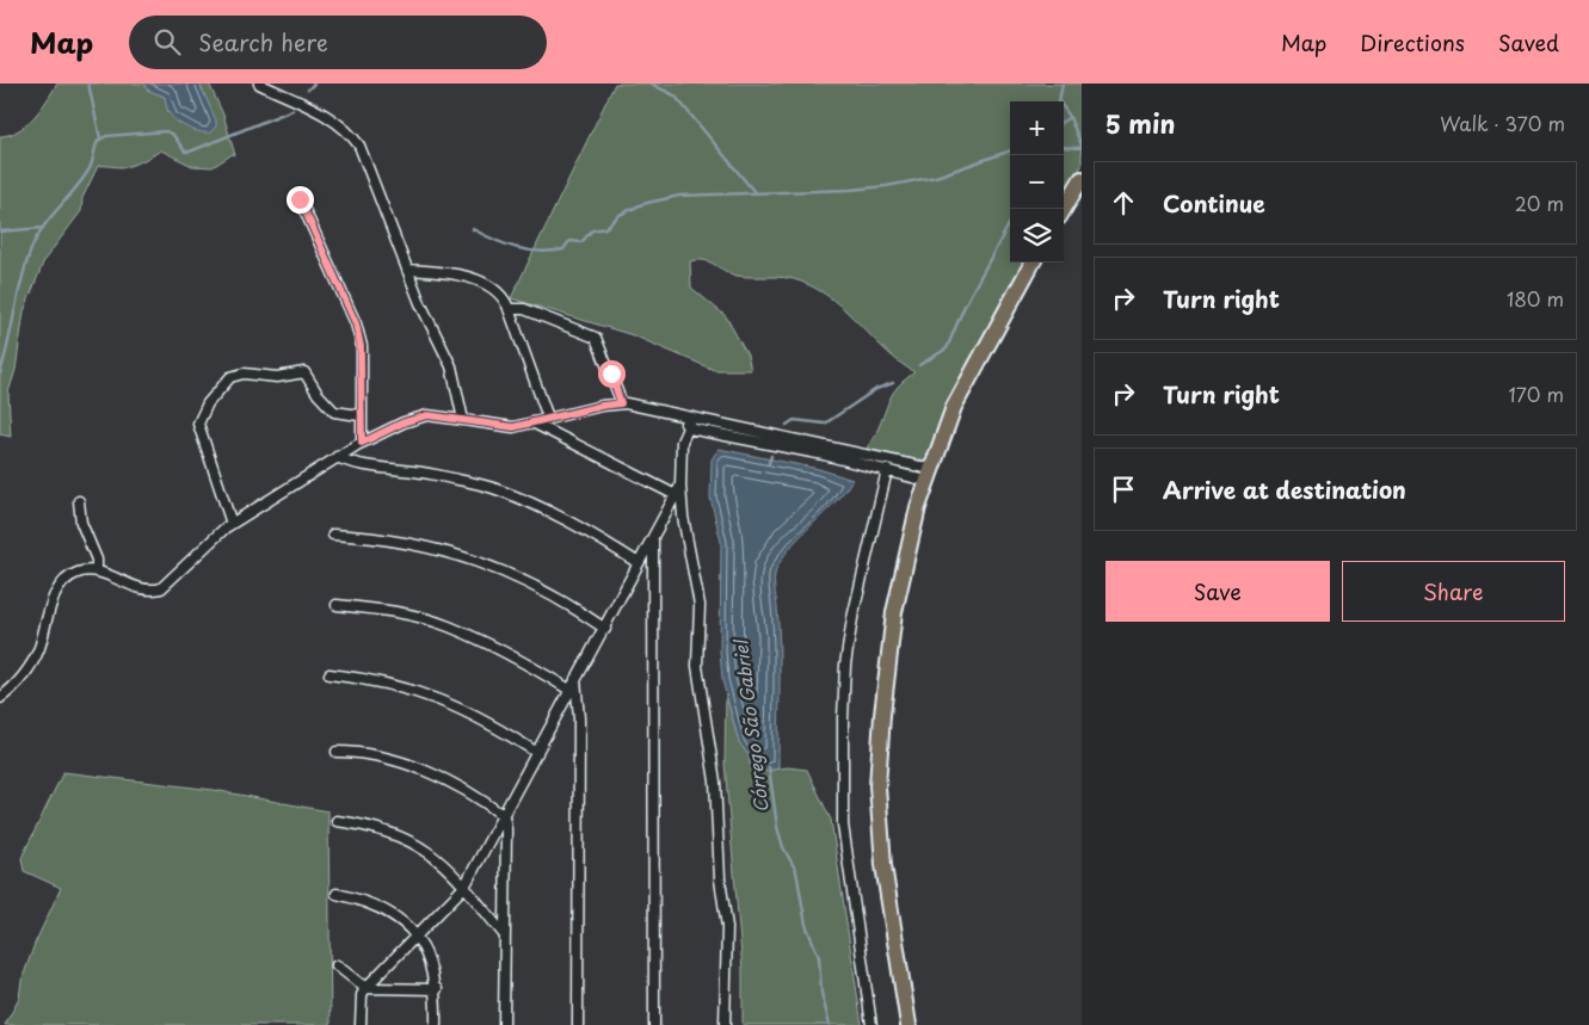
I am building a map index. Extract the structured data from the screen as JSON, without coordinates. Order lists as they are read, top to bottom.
{
  "water": ["Córrego São Gabriel"],
  "page": {
    "header": "Map",
    "search": "Search here",
    "nav": ["Map", "Directions", "Saved"],
    "heading": ["5 min", "Walk · 370 m"],
    "map_buttons": ["+", "−"],
    "list": [
      ["Continue", "20 m"],
      ["Turn right", "180 m"],
      ["Turn right", "170 m"],
      "Arrive at destination"
    ],
    "buttons": ["Save", "Share"]
  }
}
